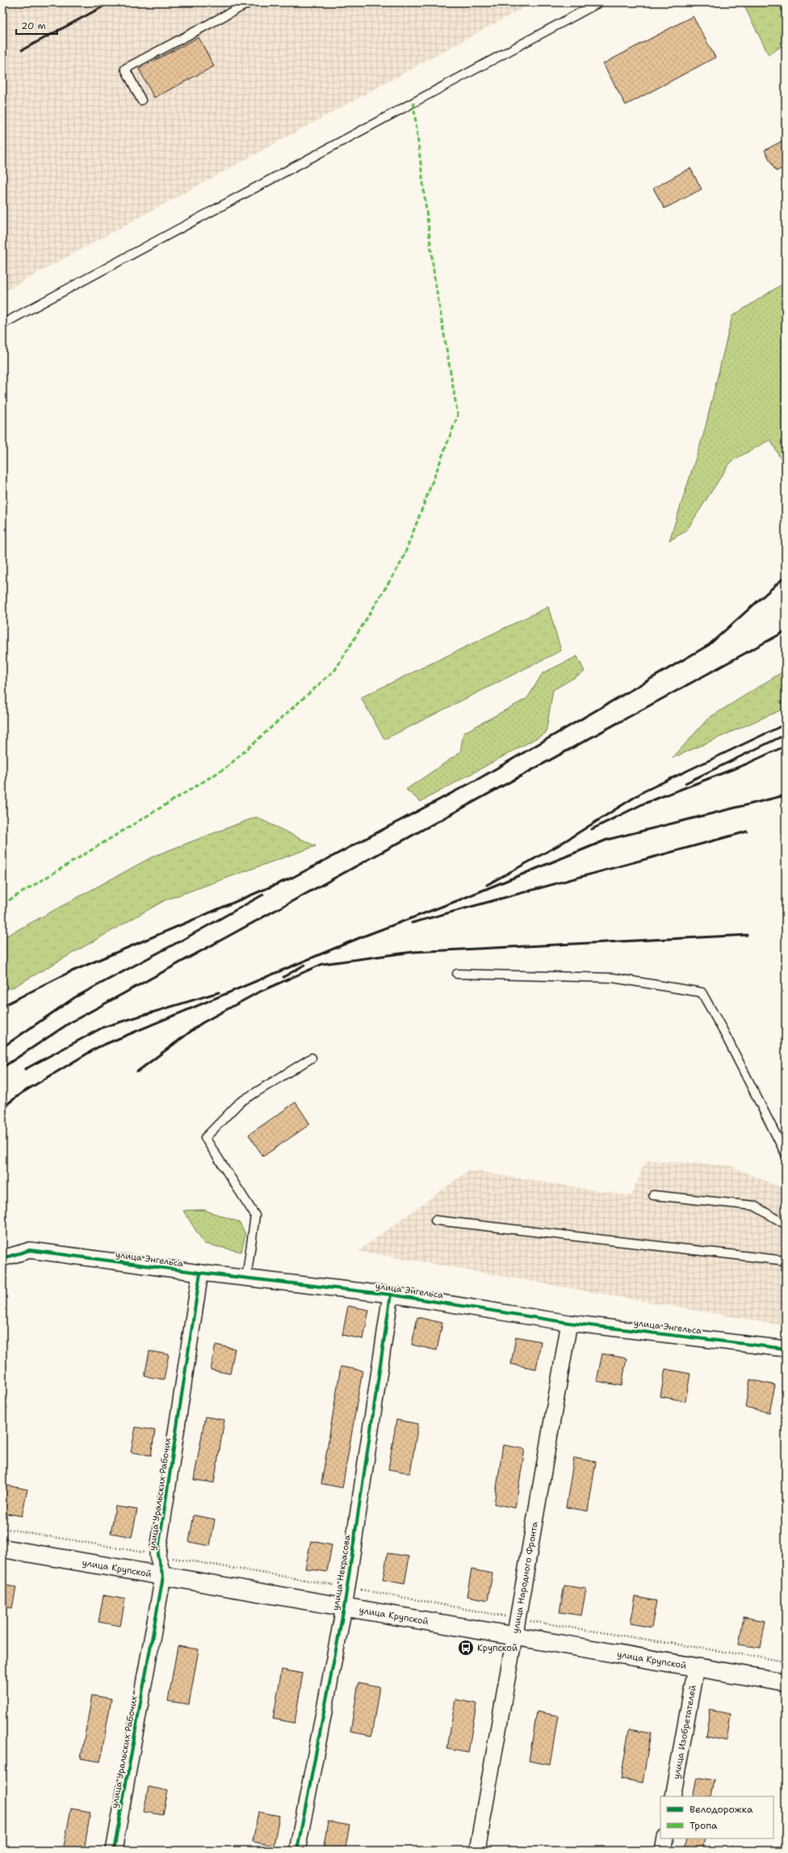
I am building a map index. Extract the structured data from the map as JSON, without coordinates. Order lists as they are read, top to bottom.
{
  "streets": {
    "main road": ["улица Крупской"],
    "street": [
      "улица Энгельса",
      "улица Уральских Рабочих",
      "улица Некрасова",
      "улица Народного Фронта",
      "улица Изобретателей"
    ]
  },
  "crossings": [
    ["улица Энгельса", "улица Уральских Рабочих"],
    ["улица Энгельса", "улица Некрасова"],
    ["улица Энгельса", "улица Народного Фронта"],
    ["улица Уральских Рабочих", "улица Крупской"],
    ["улица Крупской", "улица Некрасова"],
    ["улица Крупской", "улица Народного Фронта"],
    ["улица Крупской", "улица Изобретателей"]
  ],
  "places": {
    "bus stop": ["Крупской"]
  },
  "legend": ["Велодорожка", "Тропа"],
  "scale_bar": "20 m"
}
